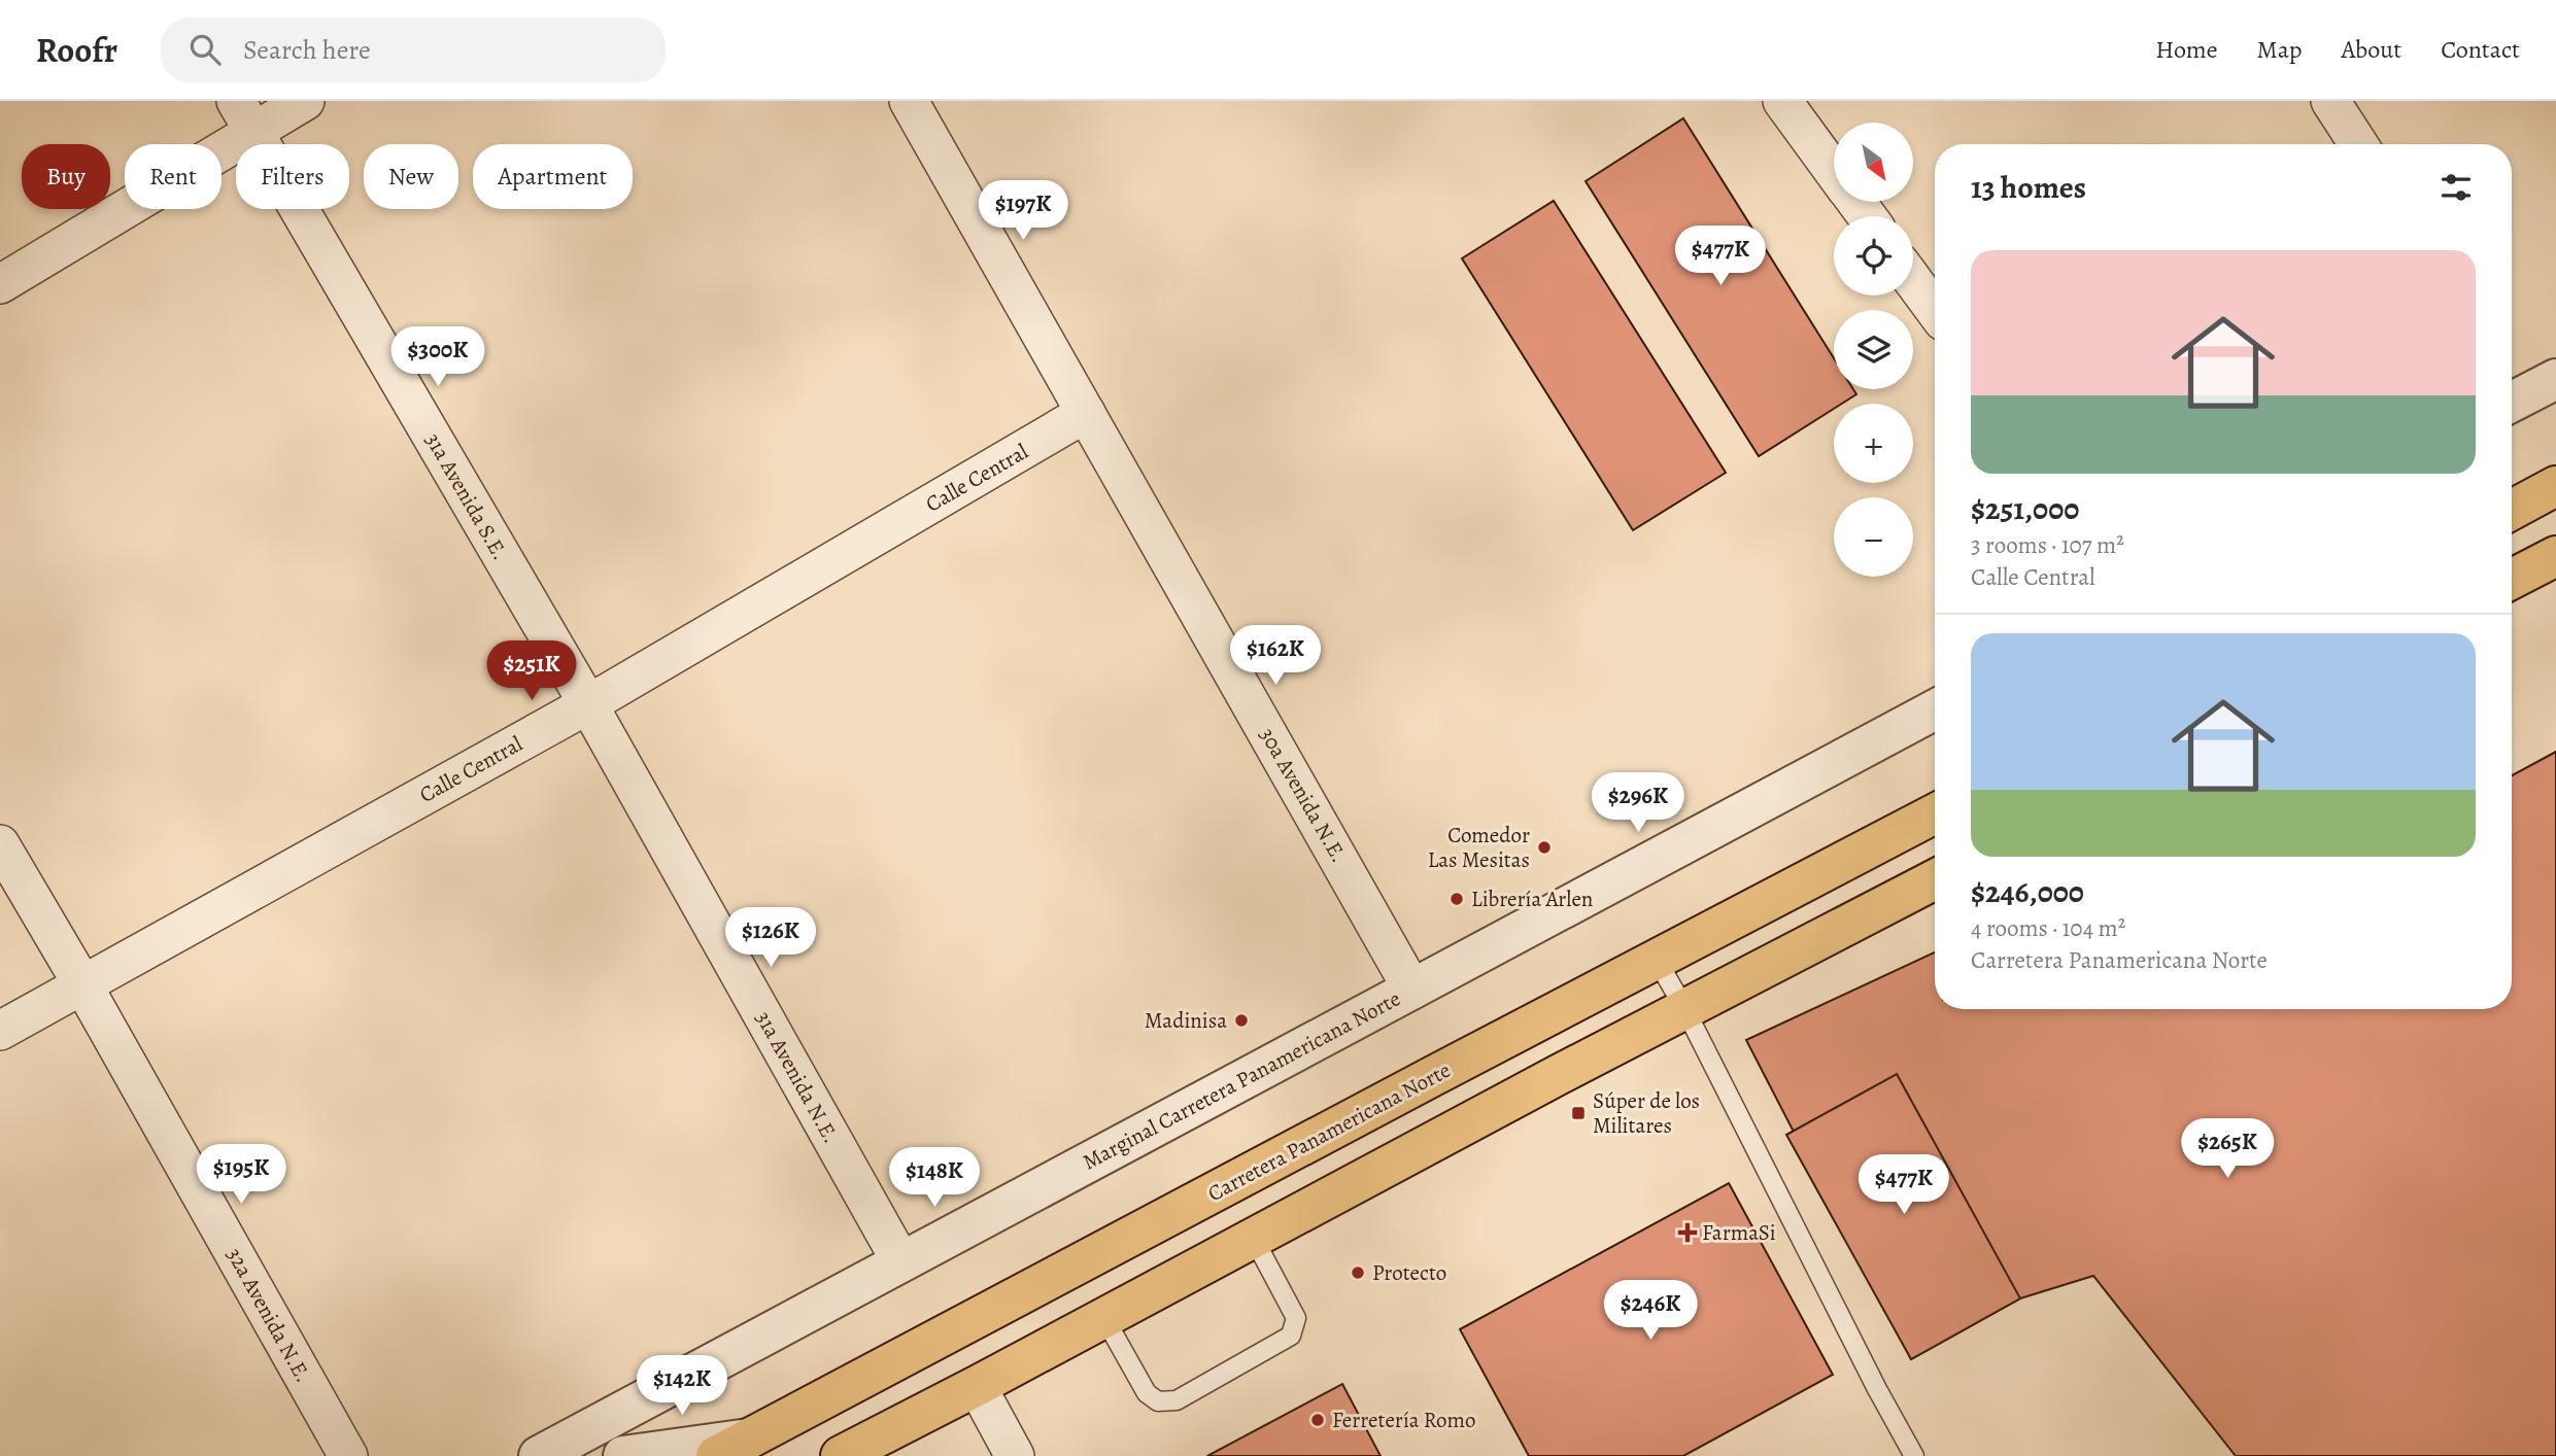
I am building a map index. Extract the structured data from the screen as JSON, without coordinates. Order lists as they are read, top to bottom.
{
  "streets": {
    "highway": ["Carretera Panamericana Norte"],
    "street": [
      "Calle Central",
      "31a Avenida S.E.",
      "30a Avenida N.E.",
      "31a Avenida N.E.",
      "Marginal Carretera Panamericana Norte",
      "32a Avenida N.E."
    ]
  },
  "crossings": [
    ["Calle Central", "31a Avenida S.E."],
    ["Calle Central", "30a Avenida N.E."],
    ["Calle Central", "31a Avenida N.E."],
    ["Calle Central", "32a Avenida N.E."],
    ["31a Avenida S.E.", "31a Avenida N.E."],
    ["30a Avenida N.E.", "Marginal Carretera Panamericana Norte"],
    ["31a Avenida N.E.", "Marginal Carretera Panamericana Norte"]
  ],
  "places": {
    "other": [
      "Comedor Las Mesitas",
      "Librería Arlen",
      "Madinisa",
      "Protecto",
      "Ferretería Romo"
    ],
    "transit": ["Súper de los Militares"],
    "health": ["FarmaSi"]
  },
  "north": "bottom right",
  "page": {
    "header": "Roofr",
    "search": "Search here",
    "nav": [
      "Home",
      "Map",
      "About",
      "Contact"
    ],
    "map_buttons": ["+", "−"],
    "chip": [
      "Buy",
      "Rent",
      "Filters",
      "New",
      "Apartment"
    ],
    "heading": "13 homes",
    "price": [
      "$197K",
      "$477K",
      "$300K",
      "$162K",
      "$251K",
      "$296K",
      "$126K",
      "$265K",
      "$195K",
      "$148K",
      "$477K",
      "$246K",
      "$142K"
    ],
    "list": [
      {
        "name": "$251,000",
        "note": "3 rooms · 107 m² · Calle Central"
      },
      {
        "name": "$246,000",
        "note": "4 rooms · 104 m² · Carretera Panamericana Norte"
      }
    ]
  }
}
